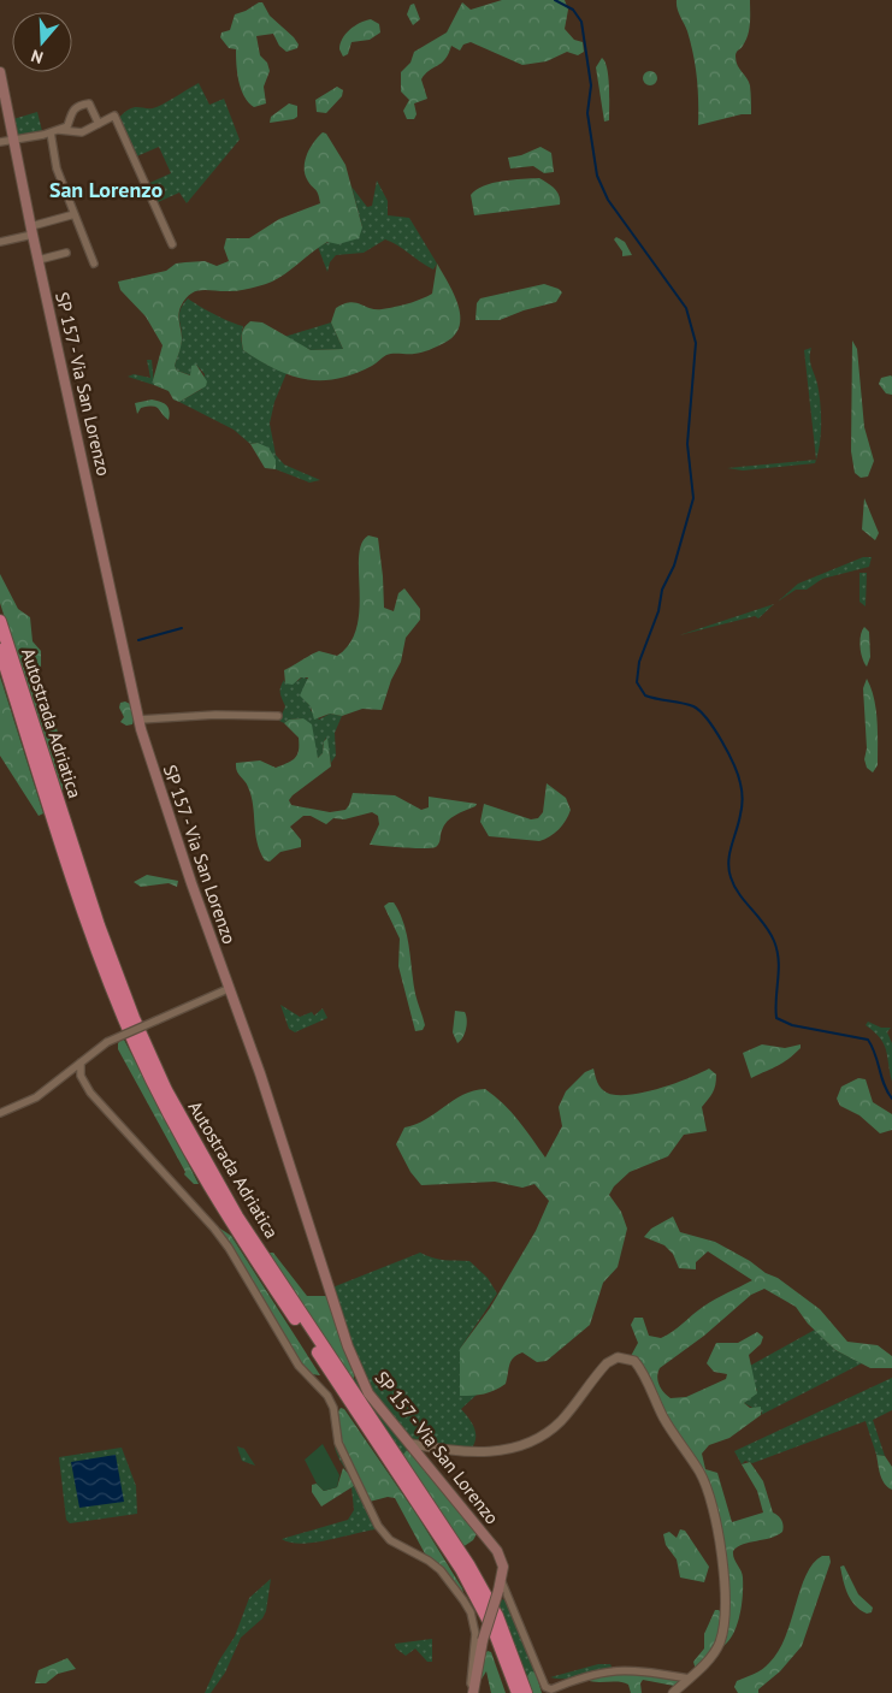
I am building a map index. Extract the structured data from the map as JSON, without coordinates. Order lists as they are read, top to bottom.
{
  "streets": {
    "highway": ["Autostrada Adriatica"],
    "main road": ["SP 157 - Via San Lorenzo"]
  },
  "districts": ["San Lorenzo"],
  "north": "bottom"
}
